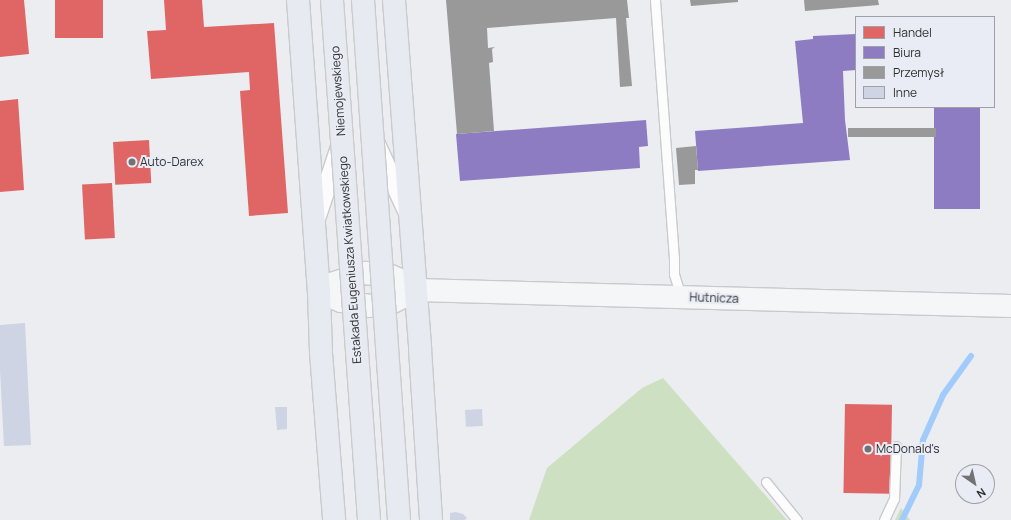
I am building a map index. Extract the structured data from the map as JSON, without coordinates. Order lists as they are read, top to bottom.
{
  "streets": {
    "highway": ["Estakada Eugeniusza Kwiatkowskiego"],
    "main road": ["Hutnicza"],
    "street": ["Niemojewskiego"]
  },
  "crossings": [
    ["Niemojewskiego", "Estakada Eugeniusza Kwiatkowskiego"]
  ],
  "places": ["Auto-Darex", "McDonald's"],
  "legend": [
    "Handel",
    "Biura",
    "Przemysł",
    "Inne"
  ],
  "north": "bottom right"
}
